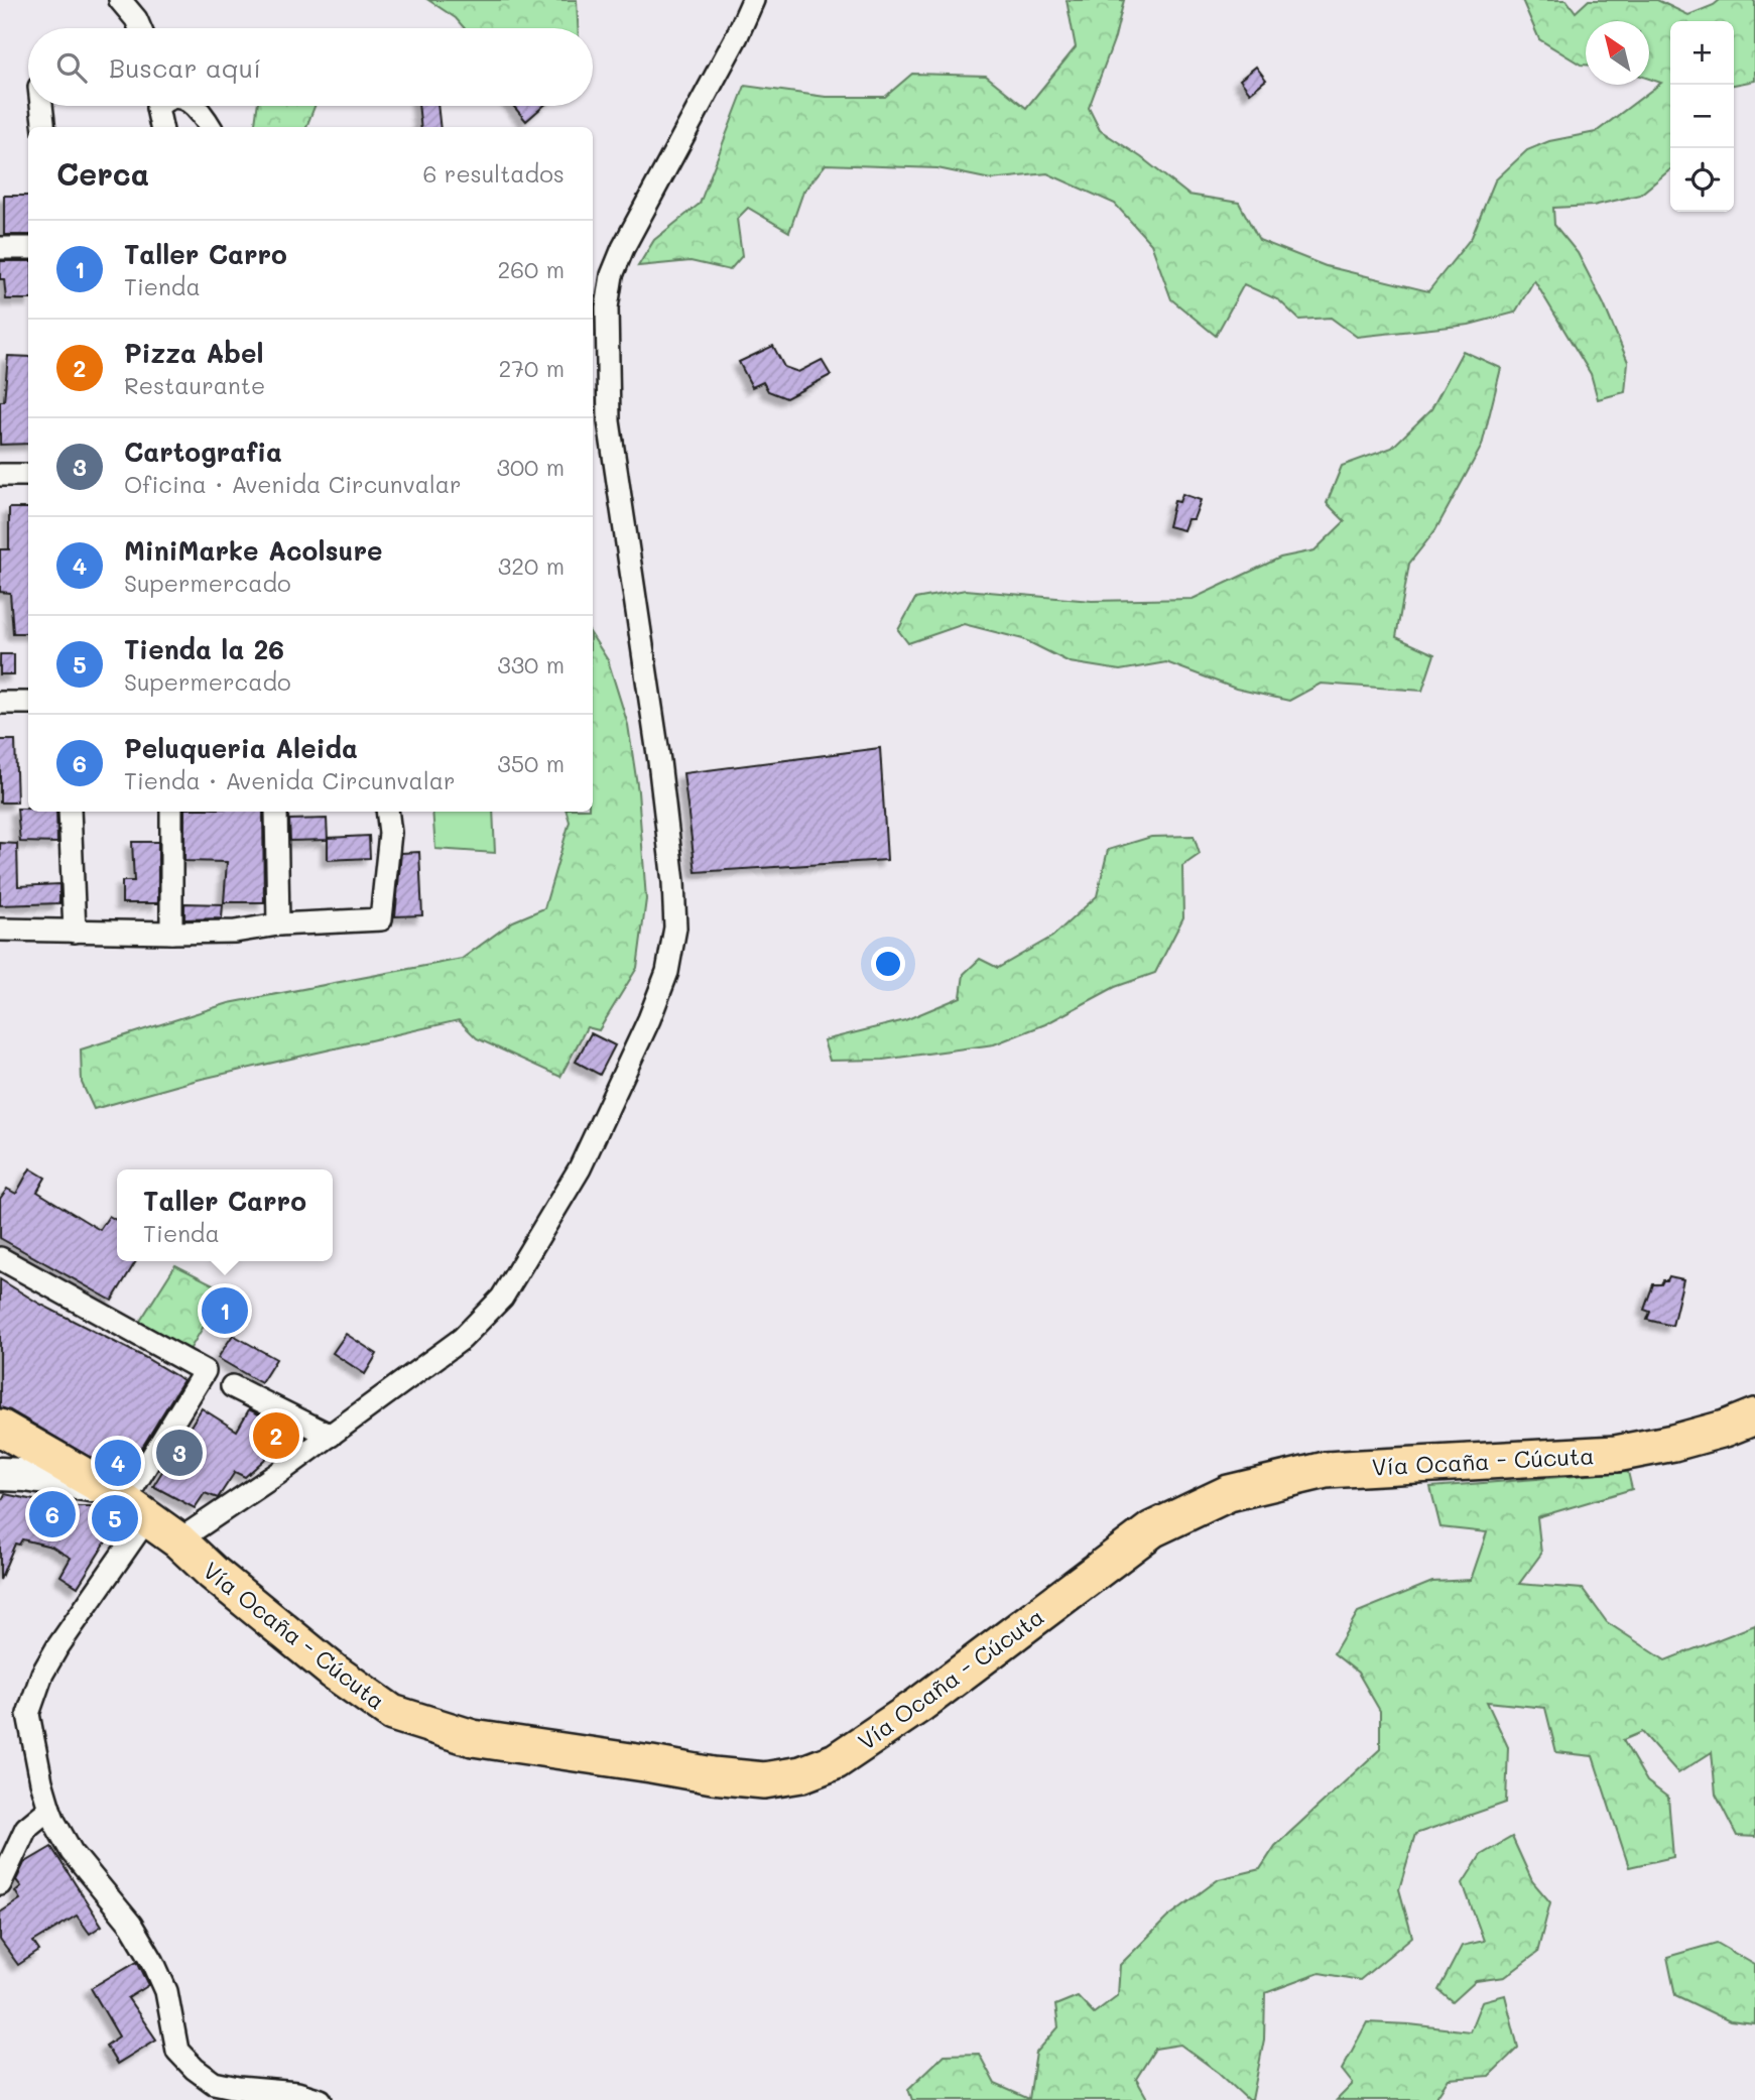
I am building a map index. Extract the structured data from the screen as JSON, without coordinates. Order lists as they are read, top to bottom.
{
  "streets": {
    "main road": ["Vía Ocaña - Cúcuta"]
  },
  "north": "top left",
  "page": {
    "map_buttons": ["+", "−"],
    "search": "Buscar aquí",
    "heading": ["Cerca", "6 resultados"],
    "list": [
      {
        "mark": "1",
        "name": "Taller Carro",
        "note": "Tienda",
        "value": "260 m"
      },
      {
        "mark": "2",
        "name": "Pizza Abel",
        "note": "Restaurante",
        "value": "270 m"
      },
      {
        "mark": "3",
        "name": "Cartografia",
        "note": "Oficina · Avenida Circunvalar",
        "value": "300 m"
      },
      {
        "mark": "4",
        "name": "MiniMarke Acolsure",
        "note": "Supermercado",
        "value": "320 m"
      },
      {
        "mark": "5",
        "name": "Tienda la 26",
        "note": "Supermercado",
        "value": "330 m"
      },
      {
        "mark": "6",
        "name": "Peluqueria Aleida",
        "note": "Tienda · Avenida Circunvalar",
        "value": "350 m"
      }
    ],
    "popup": ["Taller Carro", "Tienda"],
    "pins": [
      "1",
      "2",
      "3",
      "4",
      "6",
      "5"
    ]
  }
}
